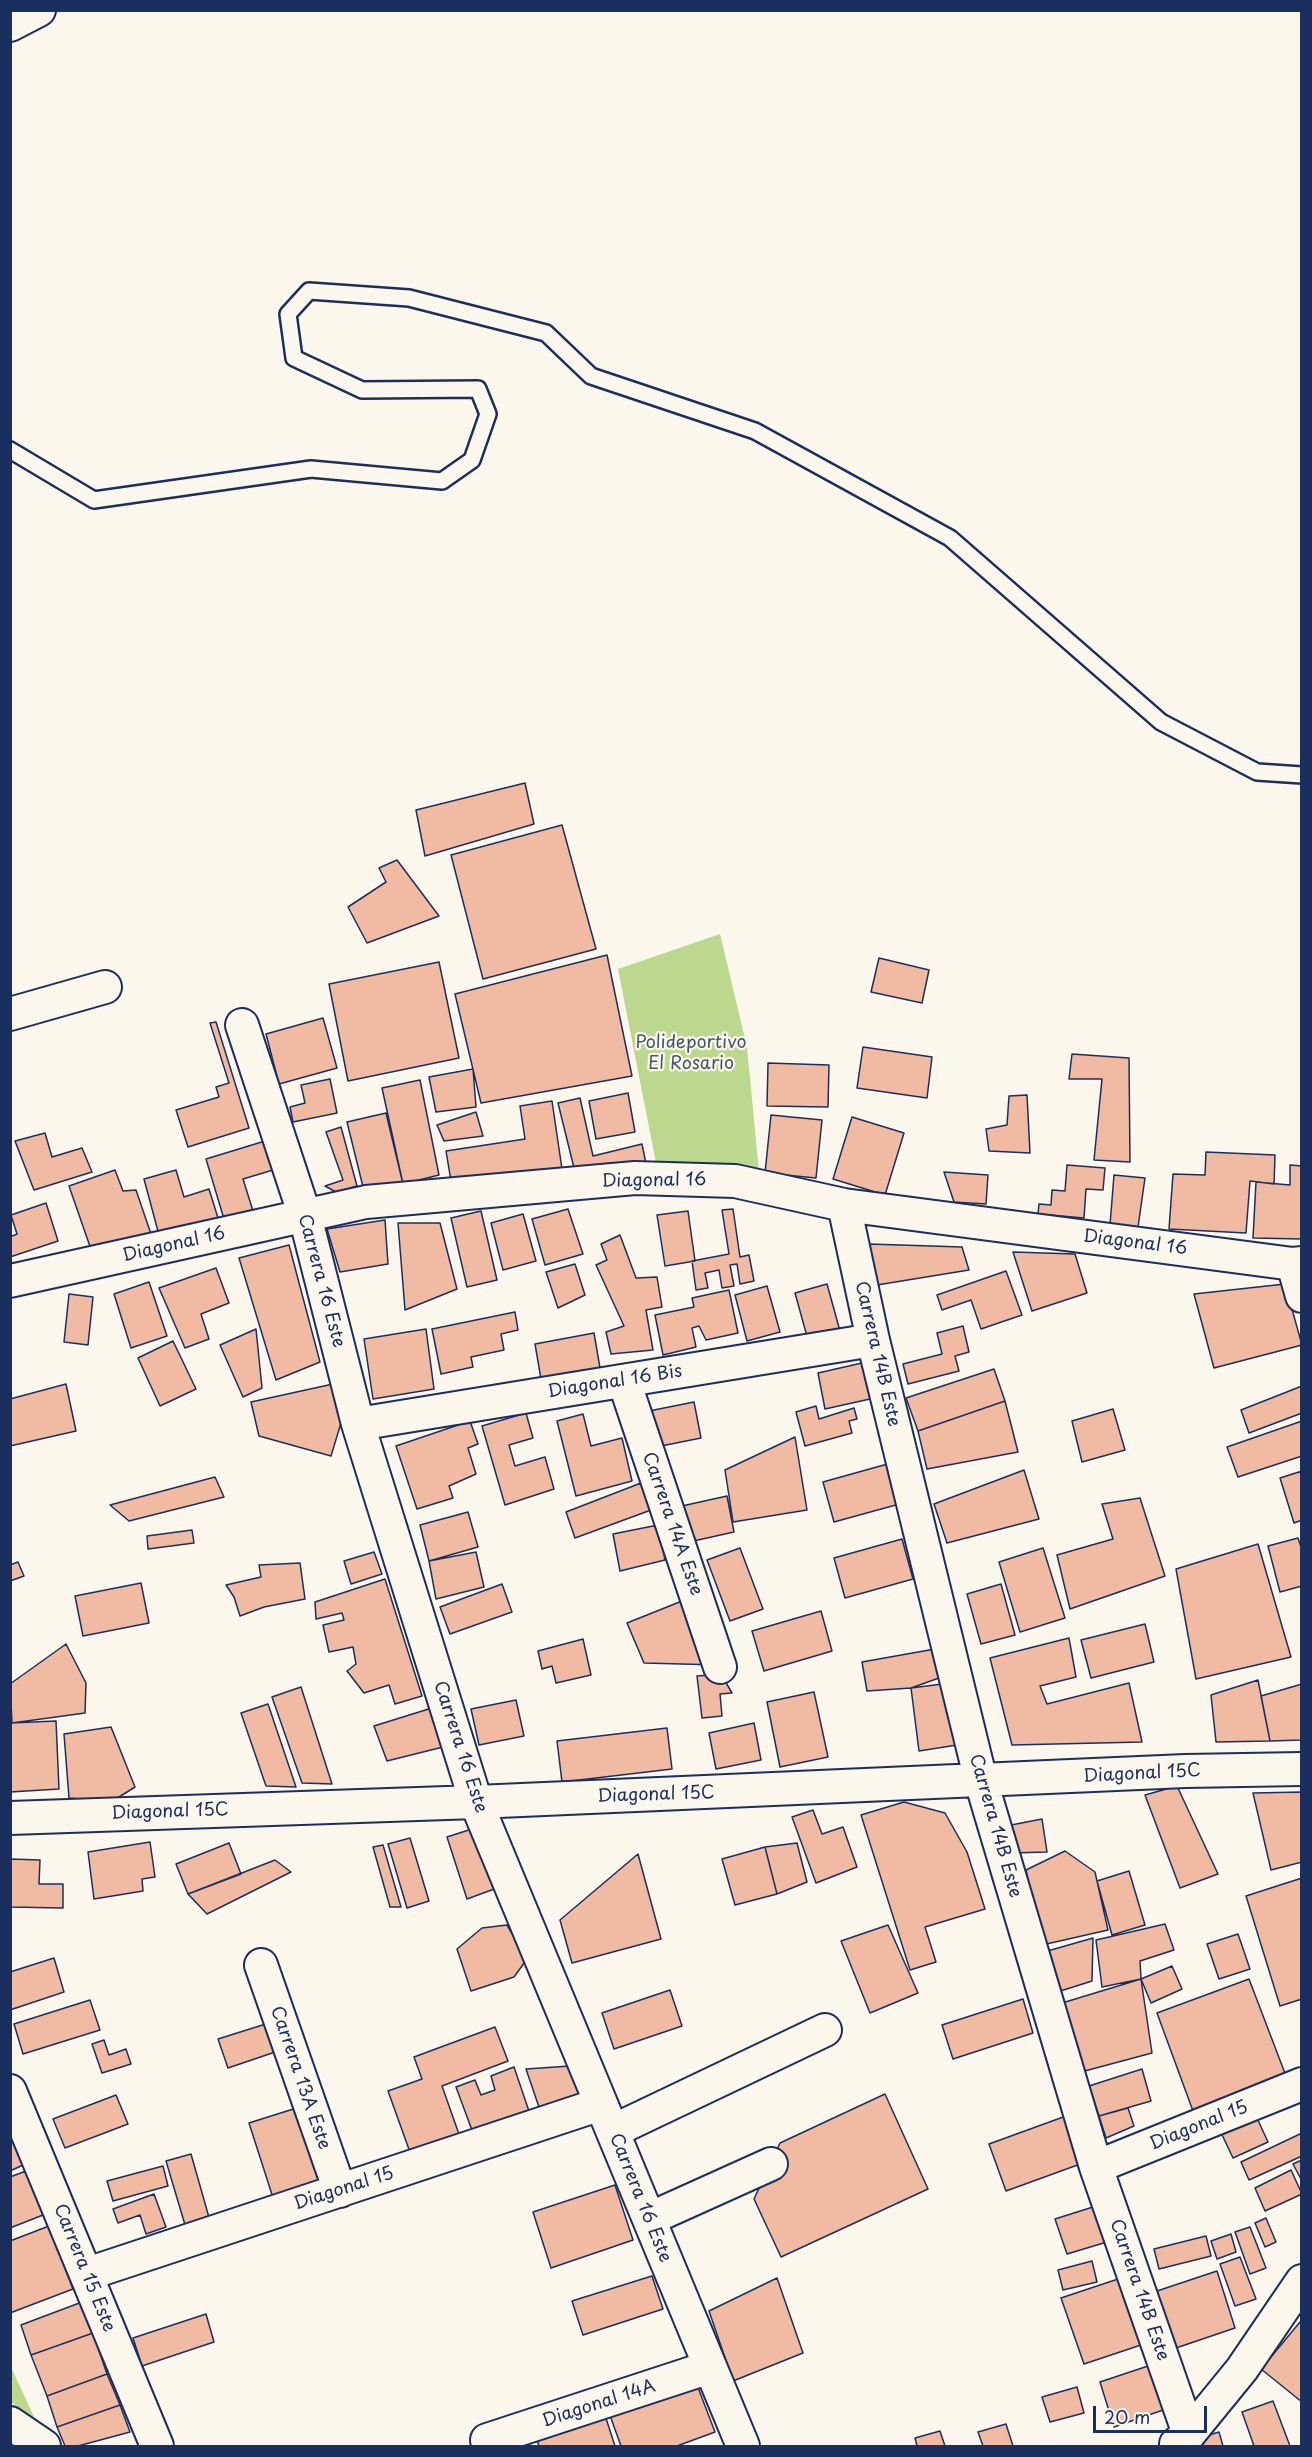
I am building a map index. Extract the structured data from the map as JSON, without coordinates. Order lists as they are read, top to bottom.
{
  "streets": {
    "street": [
      "Diagonal 16",
      "Carrera 16 Este",
      "Carrera 14B Este",
      "Diagonal 16 Bis",
      "Carrera 14A Este",
      "Diagonal 15C",
      "Carrera 13A Este",
      "Diagonal 15",
      "Carrera 15 Este",
      "Diagonal 14A"
    ]
  },
  "crossings": [
    ["Diagonal 16", "Carrera 16 Este"],
    ["Diagonal 16", "Carrera 14B Este"],
    ["Carrera 16 Este", "Diagonal 16 Bis"],
    ["Carrera 16 Este", "Diagonal 15C"],
    ["Carrera 16 Este", "Diagonal 15"],
    ["Carrera 16 Este", "Diagonal 14A"],
    ["Carrera 14B Este", "Diagonal 16 Bis"],
    ["Carrera 14B Este", "Diagonal 15C"],
    ["Carrera 14B Este", "Diagonal 15"],
    ["Diagonal 16 Bis", "Carrera 14A Este"],
    ["Carrera 13A Este", "Diagonal 15"],
    ["Diagonal 15", "Carrera 15 Este"]
  ],
  "parks": ["Polideportivo El Rosario"],
  "scale_bar": "20 m"
}
